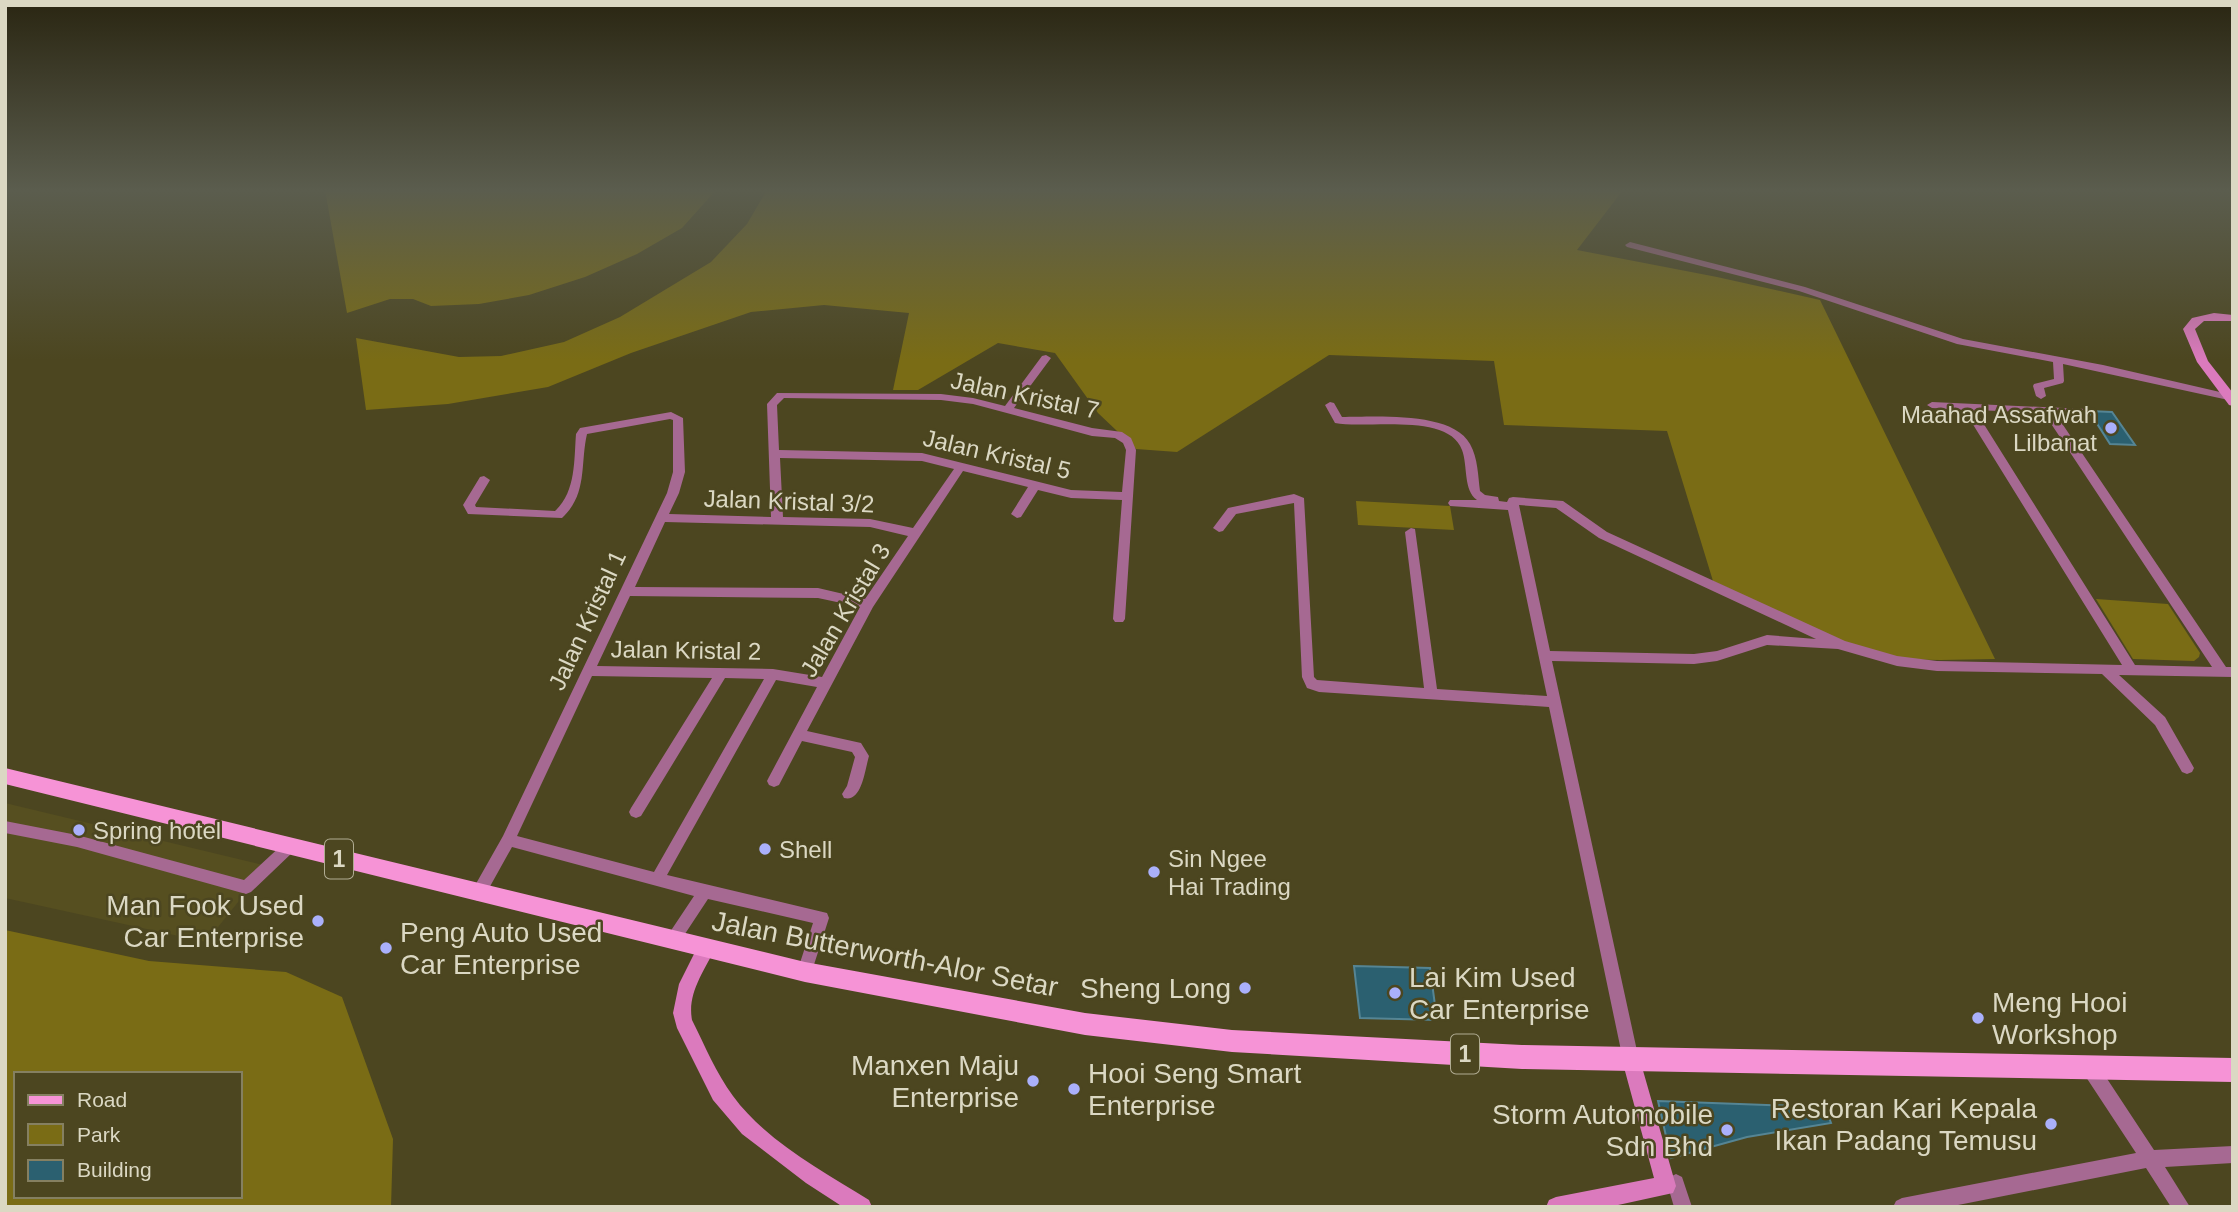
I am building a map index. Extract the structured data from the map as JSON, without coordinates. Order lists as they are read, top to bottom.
{
  "streets": {
    "main road": ["1", "Jalan Butterworth-Alor Setar"],
    "street": [
      "Jalan Kristal 7",
      "Jalan Kristal 5",
      "Jalan Kristal 3/2",
      "Jalan Kristal 3",
      "Jalan Kristal 1",
      "Jalan Kristal 2"
    ]
  },
  "crossings": [
    ["Jalan Kristal 7", "Jalan Kristal 5"],
    ["Jalan Kristal 5", "Jalan Kristal 3"],
    ["Jalan Kristal 3/2", "Jalan Kristal 3"],
    ["Jalan Kristal 3/2", "Jalan Kristal 1"],
    ["Jalan Kristal 3", "Jalan Kristal 2"],
    ["Jalan Kristal 1", "Jalan Kristal 2"],
    ["Jalan Kristal 1", "Jalan Butterworth-Alor Setar"]
  ],
  "places": [
    "Maahad Assafwah Lilbanat",
    "Spring hotel",
    "Shell",
    "Sin Ngee Hai Trading",
    "Man Fook Used Car Enterprise",
    "Peng Auto Used Car Enterprise",
    "Sheng Long",
    "Lai Kim Used Car Enterprise",
    "Meng Hooi Workshop",
    "Manxen Maju Enterprise",
    "Hooi Seng Smart Enterprise",
    "Restoran Kari Kepala Ikan Padang Temusu",
    "Storm Automobile Sdn Bhd"
  ],
  "legend": ["Road", "Park", "Building"]
}
